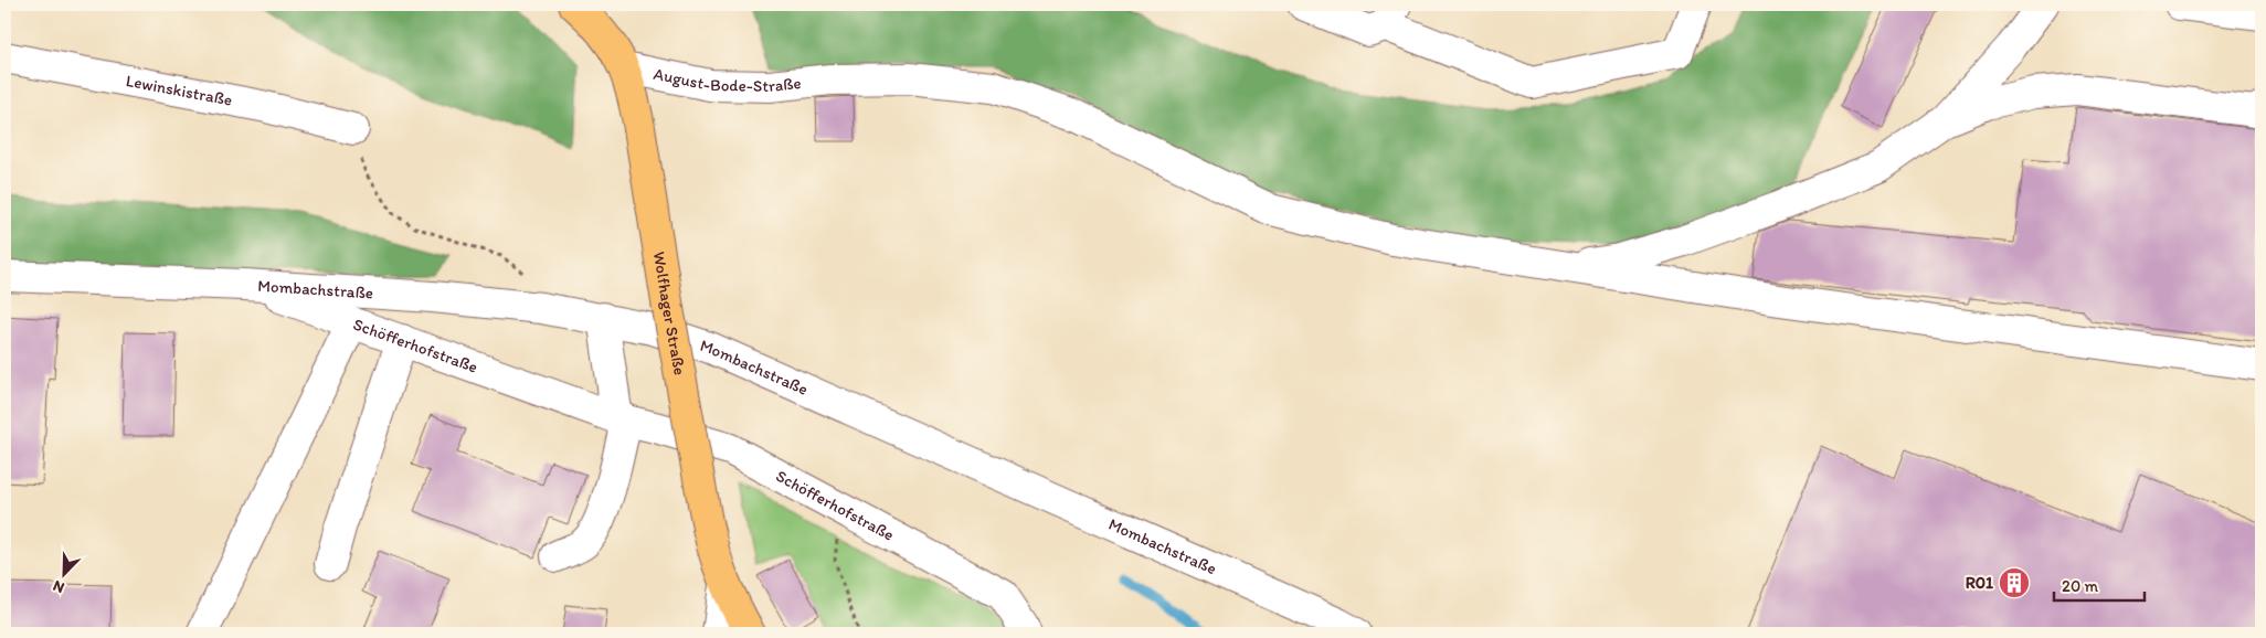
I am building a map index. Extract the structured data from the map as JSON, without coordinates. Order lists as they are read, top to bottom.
{
  "streets": {
    "main road": ["Wolfhager Straße"],
    "street": [
      "August-Bode-Straße",
      "Lewinskistraße",
      "Mombachstraße",
      "Schöfferhofstraße"
    ]
  },
  "crossings": [
    ["August-Bode-Straße", "Wolfhager Straße"],
    ["Mombachstraße", "Schöfferhofstraße"]
  ],
  "places": {
    "building": ["R01"]
  },
  "scale_bar": "20 m",
  "north": "bottom left"
}
